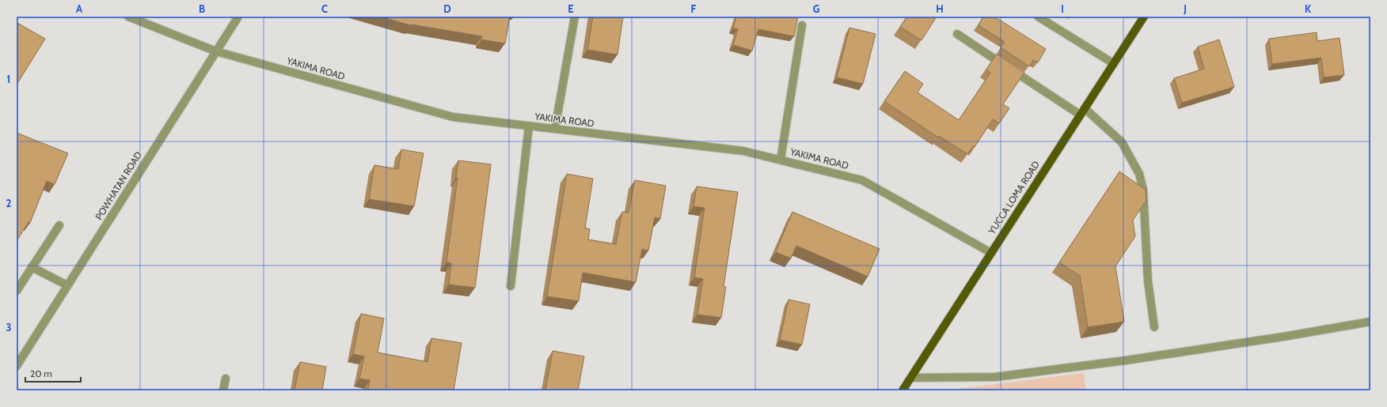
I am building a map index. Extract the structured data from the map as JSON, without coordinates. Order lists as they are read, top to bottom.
{
  "streets": {
    "main road": ["YUCCA LOMA ROAD"],
    "street": ["YAKIMA ROAD", "POWHATAN ROAD"]
  },
  "crossings": [
    ["YAKIMA ROAD", "POWHATAN ROAD"],
    ["YAKIMA ROAD", "YUCCA LOMA ROAD"]
  ],
  "scale_bar": "20 m",
  "grid": {
    "columns": [
      "A",
      "B",
      "C",
      "D",
      "E",
      "F",
      "G",
      "H",
      "I",
      "J",
      "K"
    ],
    "rows": ["1", "2", "3"]
  }
}
